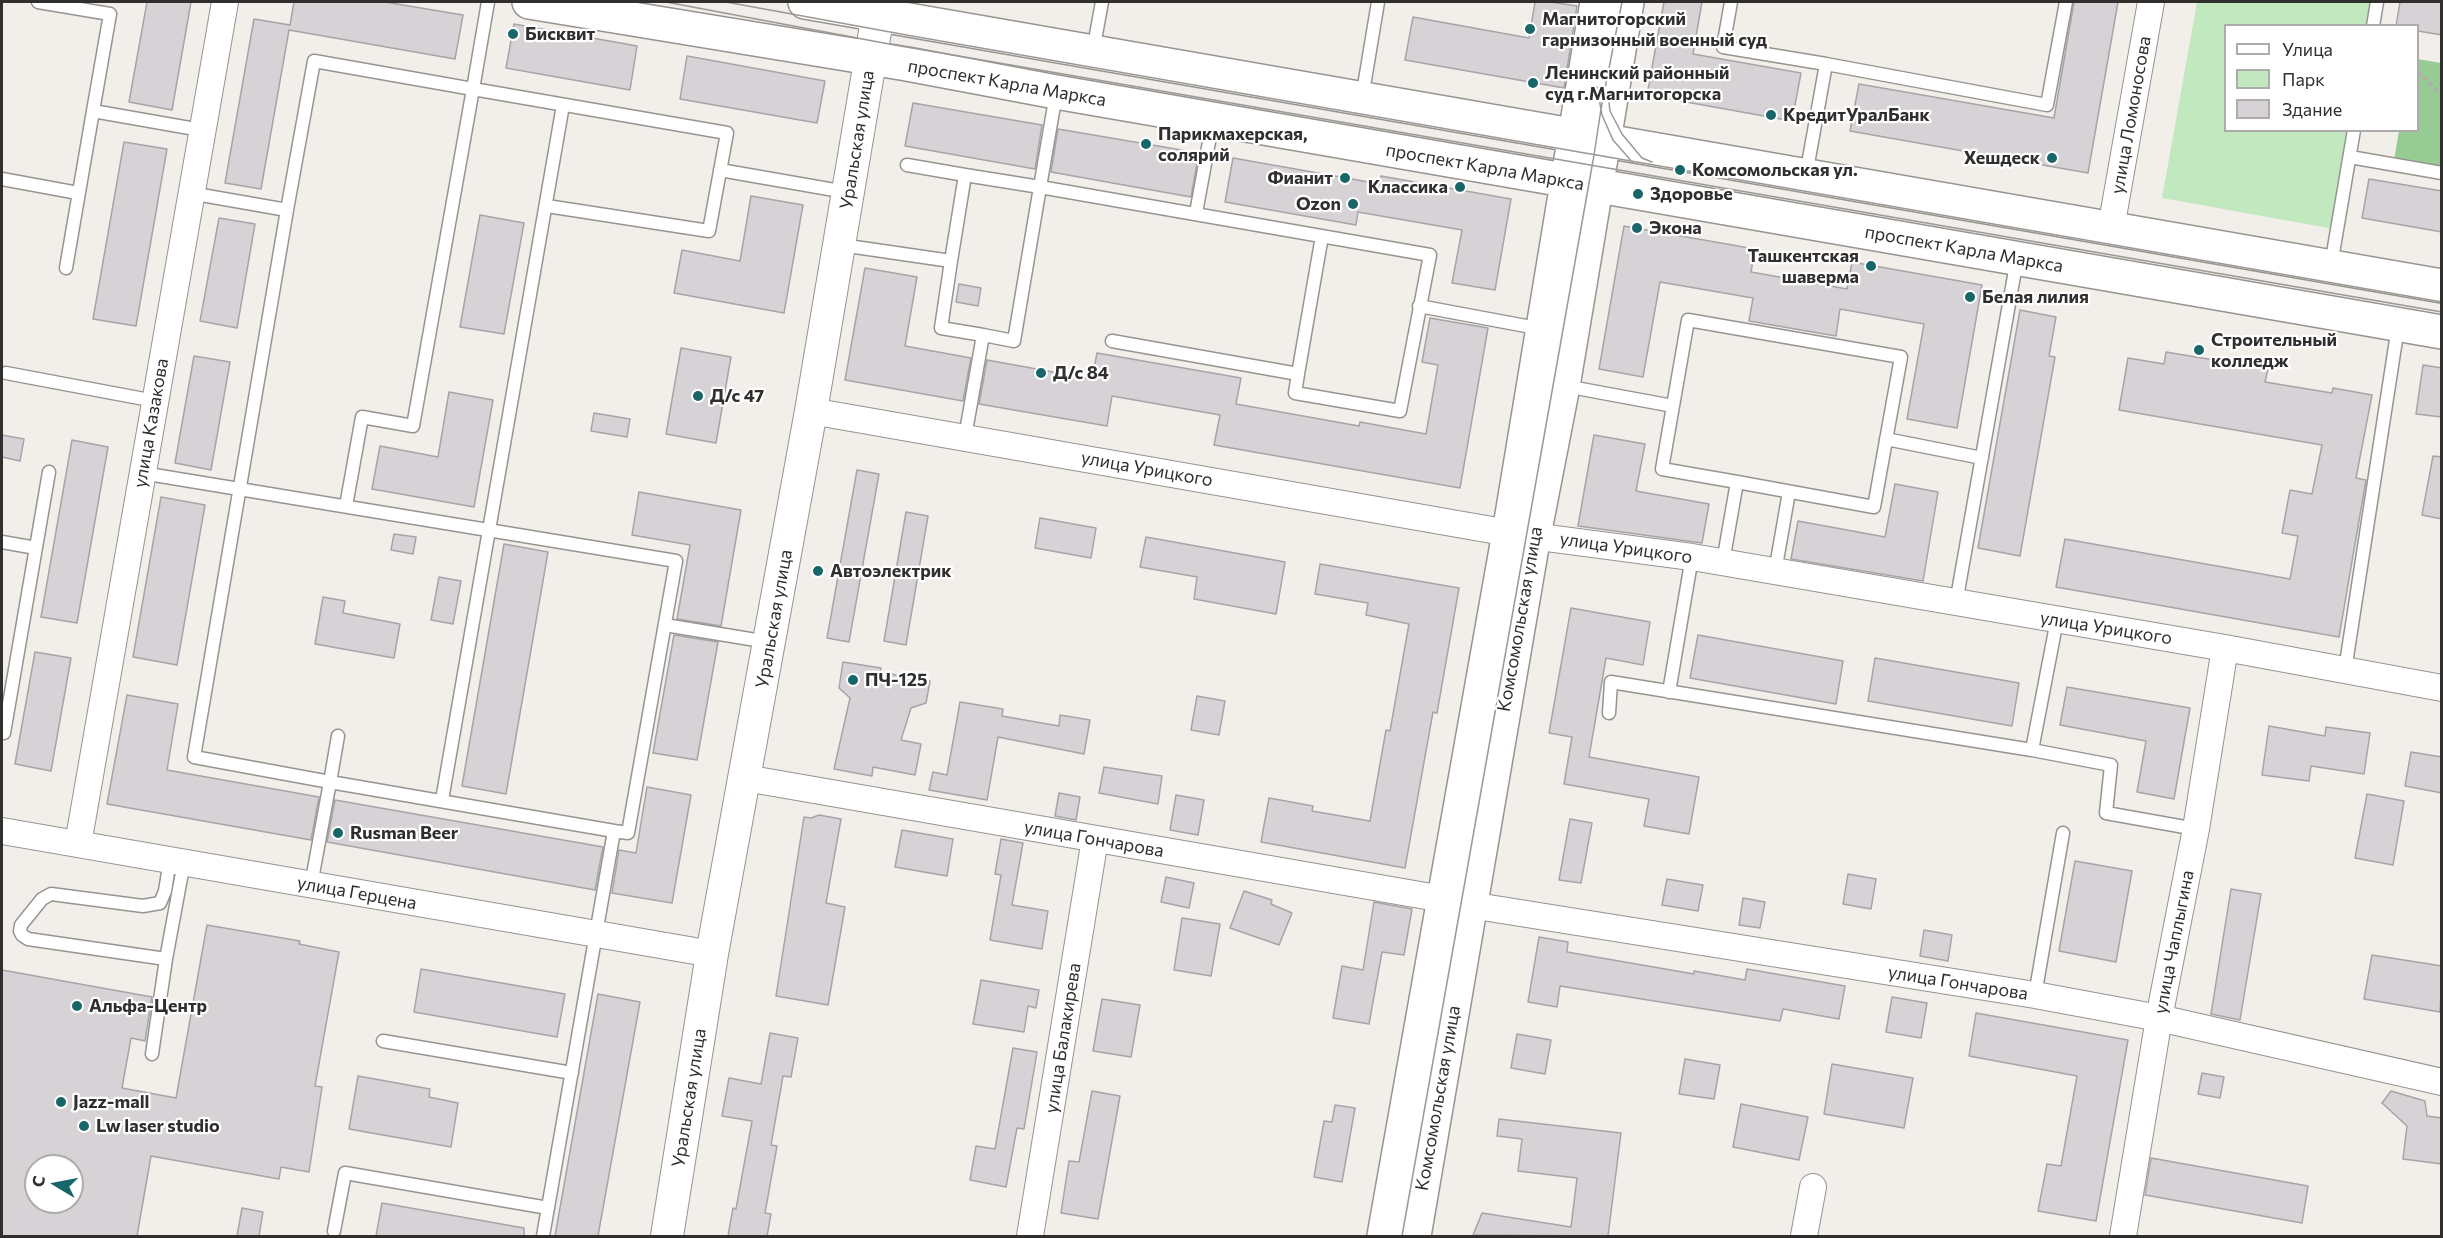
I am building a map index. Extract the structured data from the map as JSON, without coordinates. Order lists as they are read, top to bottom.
{
  "streets": {
    "main road": ["проспект Карла Маркса", "Комсомольская улица"],
    "street": [
      "улица Ломоносова",
      "Уральская улица",
      "улица Казакова",
      "улица Урицкого",
      "улица Гончарова",
      "улица Герцена",
      "улица Чаплыгина",
      "улица Балакирева"
    ]
  },
  "crossings": [
    ["проспект Карла Маркса", "Уральская улица"],
    ["проспект Карла Маркса", "Комсомольская улица"],
    ["Уральская улица", "улица Урицкого"],
    ["Уральская улица", "улица Гончарова"],
    ["Уральская улица", "улица Герцена"],
    ["улица Казакова", "улица Герцена"],
    ["улица Урицкого", "Комсомольская улица"],
    ["улица Урицкого", "улица Чаплыгина"],
    ["Комсомольская улица", "улица Гончарова"],
    ["улица Гончарова", "улица Чаплыгина"],
    ["улица Гончарова", "улица Балакирева"]
  ],
  "places": [
    "Магнитогорский гарнизонный военный суд",
    "Бисквит",
    "Ленинский районный суд г.Магнитогорска",
    "КредитУралБанк",
    "Парикмахерская, солярий",
    "Хешдеск",
    "Комсомольская ул.",
    "Фианит",
    "Классика",
    "Здоровье",
    "Ozon",
    "Экона",
    "Ташкентская шаверма",
    "Белая лилия",
    "Строительный колледж",
    "Д/с 84",
    "Д/с 47",
    "Автоэлектрик",
    "ПЧ-125",
    "Rusman Beer",
    "Альфа-Центр",
    "Jazz-mall",
    "Lw laser studio"
  ],
  "legend": ["Улица", "Парк", "Здание"],
  "north": "left"
}
